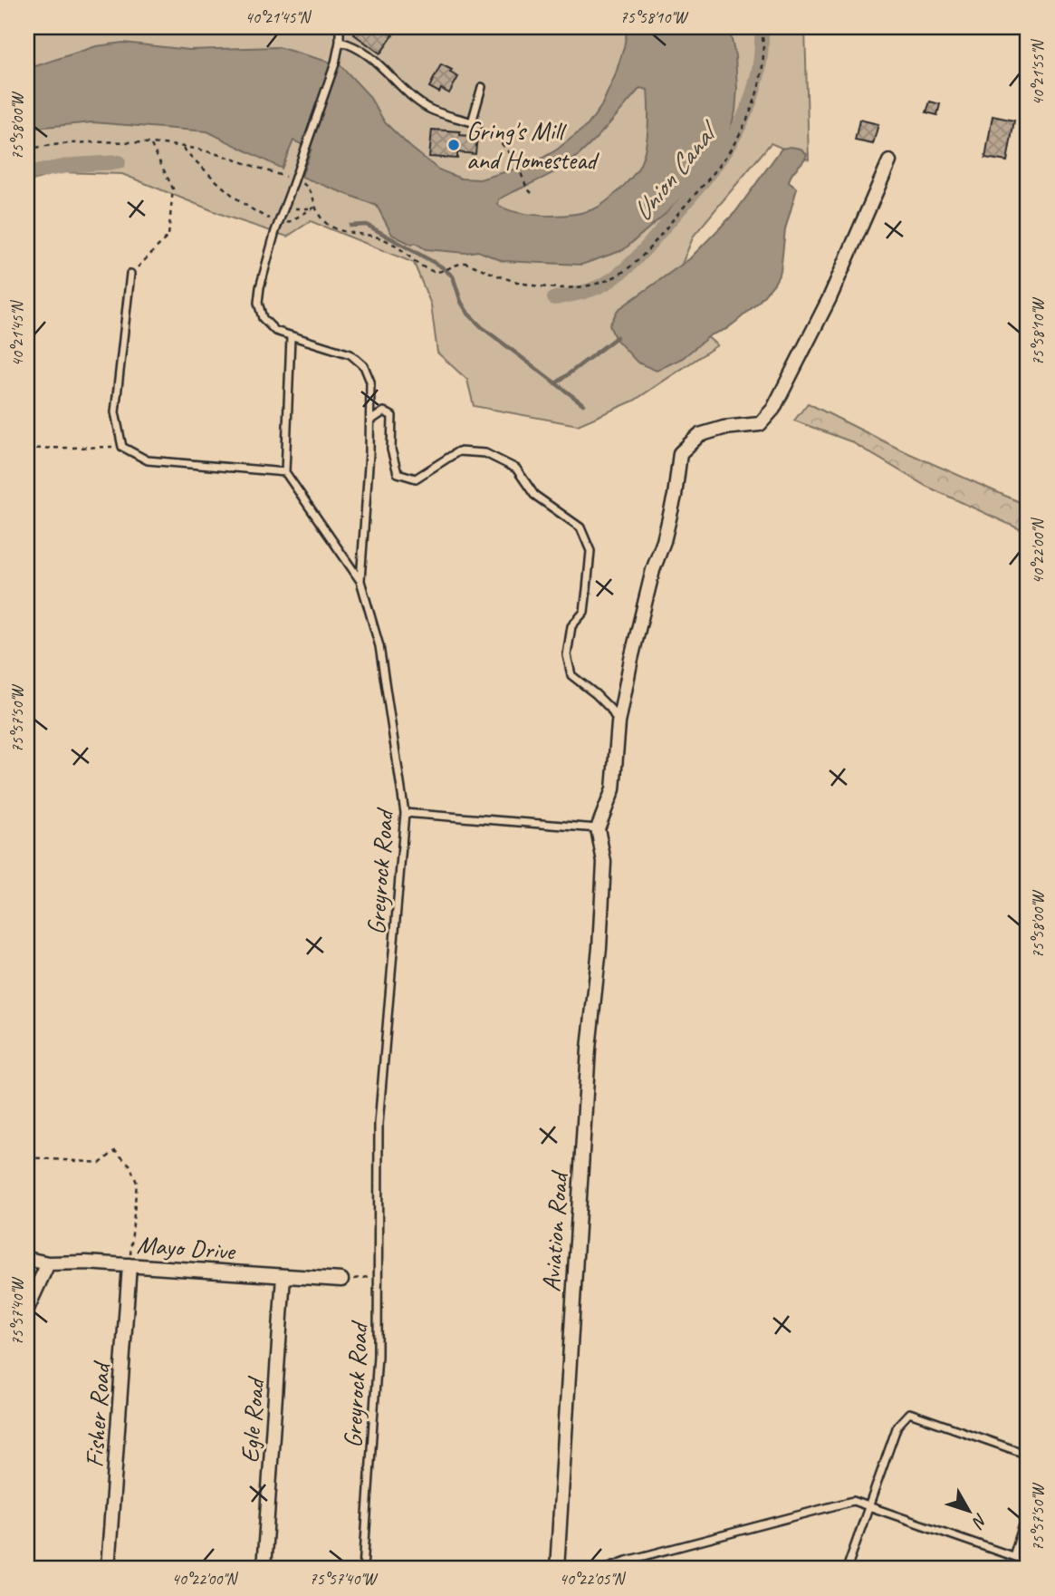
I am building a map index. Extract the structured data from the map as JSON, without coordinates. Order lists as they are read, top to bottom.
{
  "streets": {
    "street": [
      "Aviation Road",
      "Mayo Drive",
      "Fisher Road",
      "Egle Road"
    ],
    "lane": ["Greyrock Road"]
  },
  "crossings": [
    ["Mayo Drive", "Fisher Road"],
    ["Mayo Drive", "Egle Road"]
  ],
  "water": ["Union Canal"],
  "places": ["Gring's Mill and Homestead"],
  "north": "bottom right",
  "coordinates": [
    "40°21'45\"N",
    "75°58'10\"W",
    "40°21'55\"N",
    "75°58'00\"W",
    "40°22'00\"N",
    "75°57'50\"W",
    "75°57'40\"W",
    "40°22'05\"N"
  ]
}
